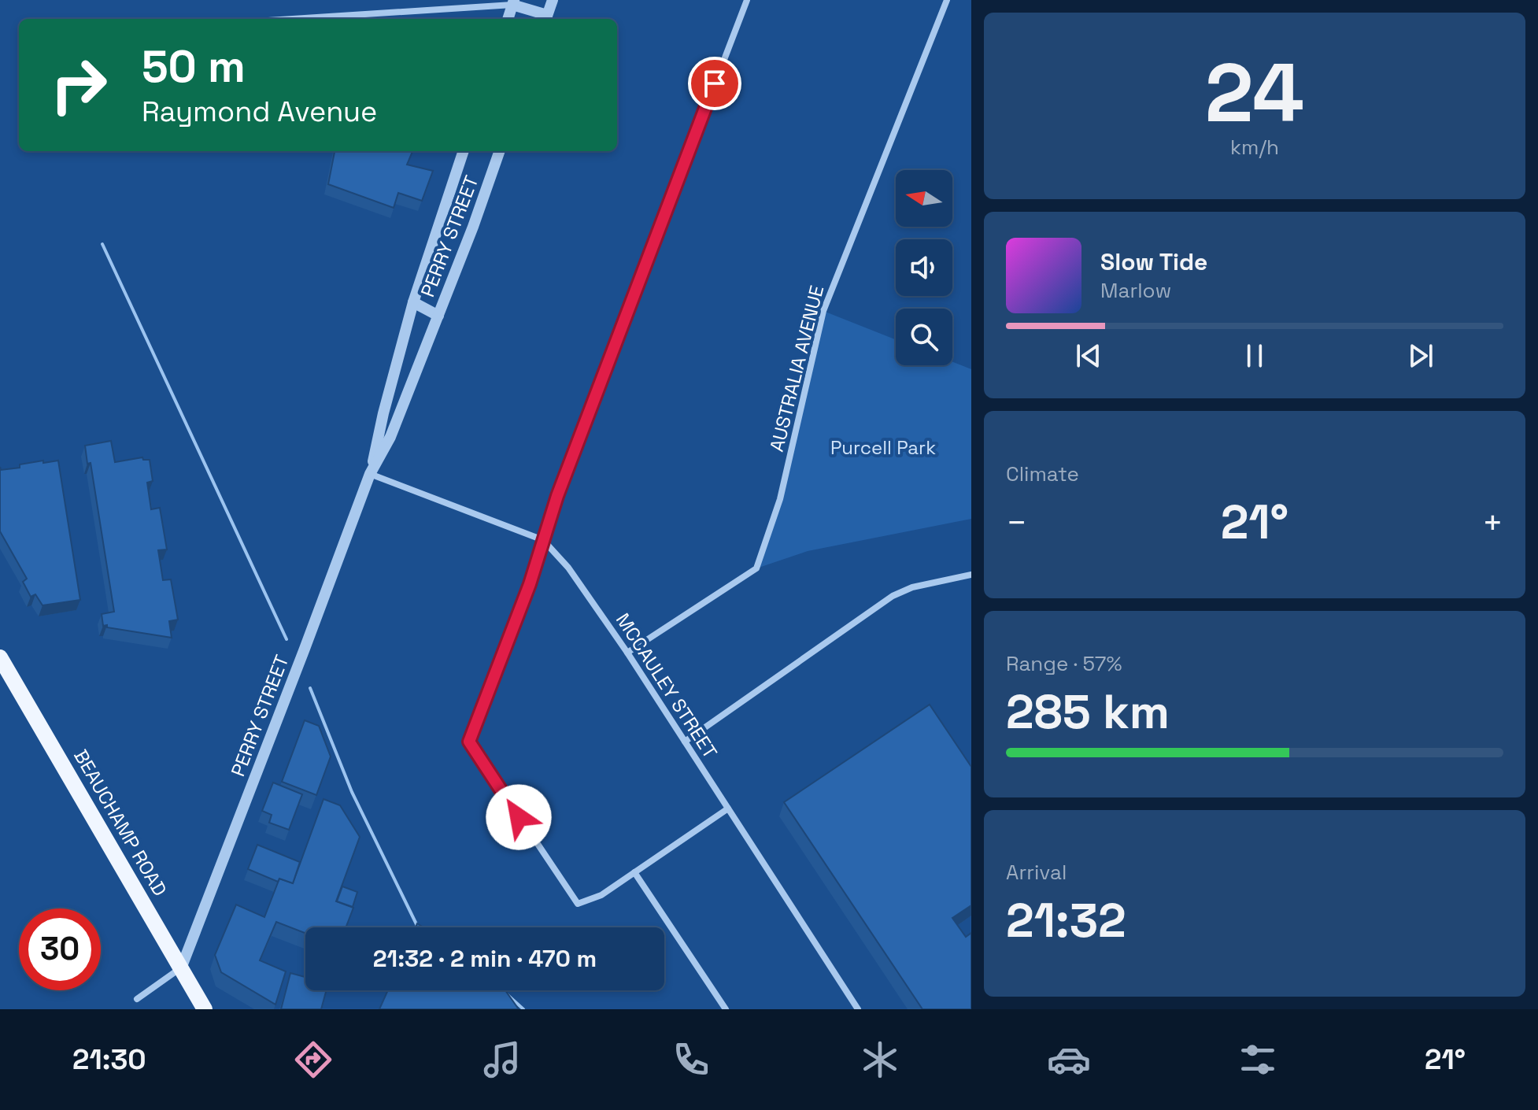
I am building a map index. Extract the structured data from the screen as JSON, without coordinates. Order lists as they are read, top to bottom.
{
  "streets": {
    "main road": ["BEAUCHAMP ROAD"],
    "street": ["PERRY STREET", "AUSTRALIA AVENUE", "MCCAULEY STREET"]
  },
  "crossings": [
    ["PERRY STREET", "MCCAULEY STREET"],
    ["PERRY STREET", "BEAUCHAMP ROAD"],
    ["AUSTRALIA AVENUE", "MCCAULEY STREET"]
  ],
  "parks": ["Purcell Park"],
  "north": "left",
  "page": {
    "tile": [
      ["24", "km/h"],
      "Climate",
      ["Range · 57%", "285 km"],
      ["Arrival", "21:32"]
    ],
    "turn": ["50 m", "Raymond Avenue"],
    "song": ["Slow Tide", "Marlow"],
    "heat": ["−", "21°", "+"],
    "limit": "30",
    "trip": "21:32 · 2 min · 470 m",
    "tabs": ["21:30", "21°"]
  }
}
